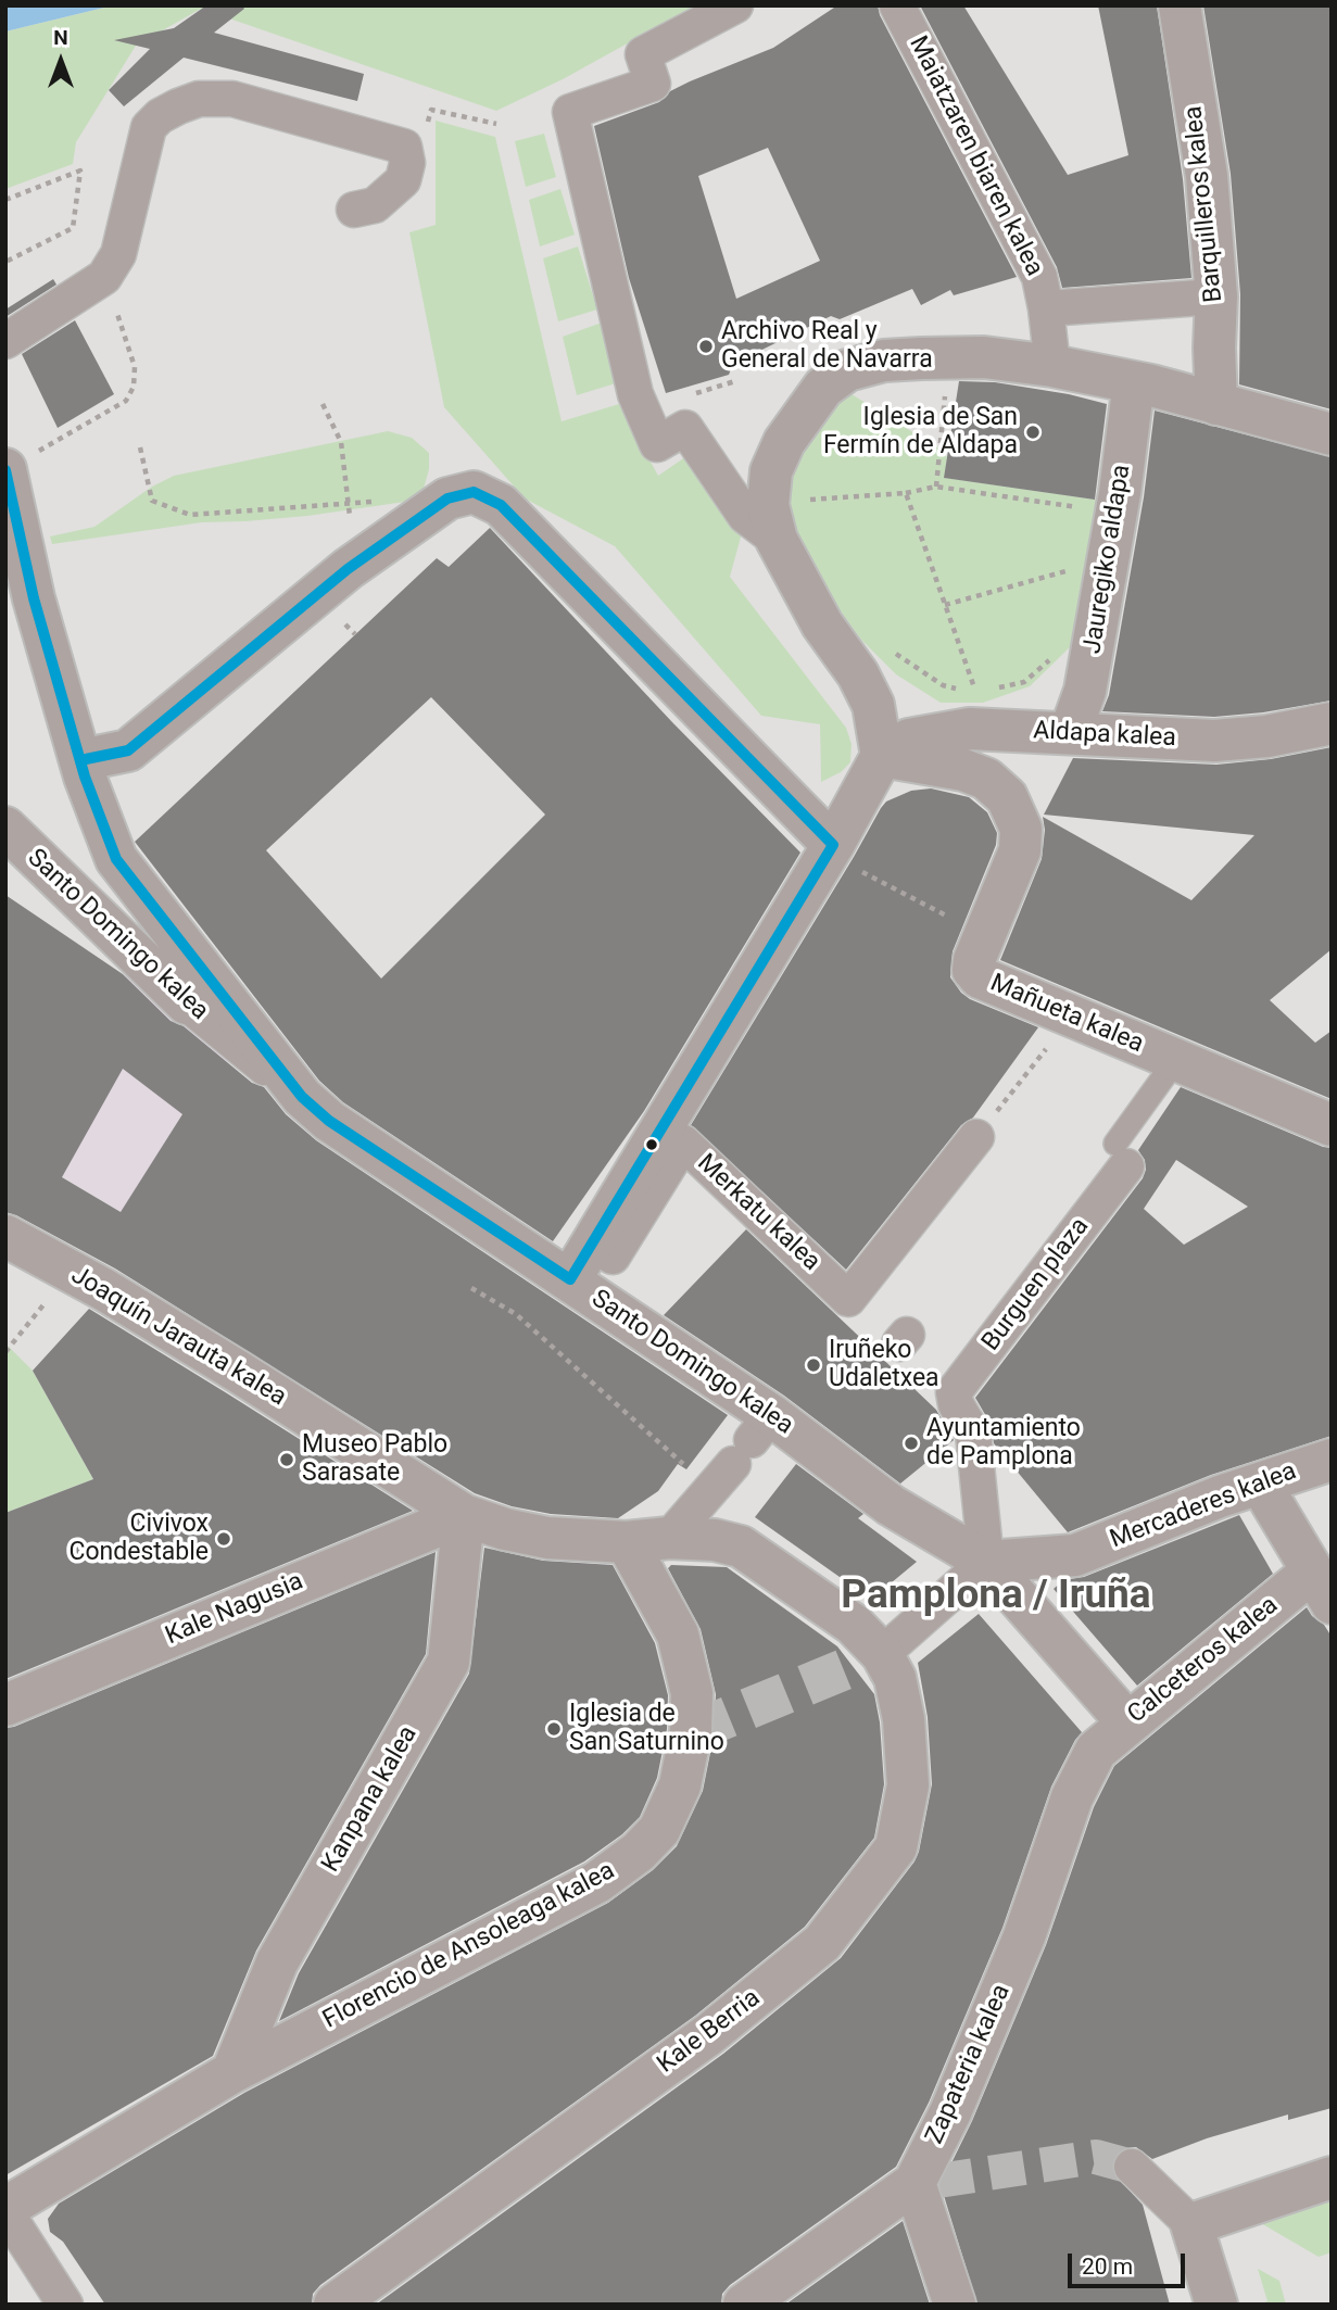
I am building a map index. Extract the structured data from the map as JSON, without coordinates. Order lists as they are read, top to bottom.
{
  "streets": {
    "street": [
      "Maiatzaren biaren kalea",
      "Barquilleros kalea",
      "Jauregiko aldapa",
      "Aldapa kalea",
      "Santo Domingo kalea",
      "Mañueta kalea",
      "Merkatu kalea",
      "Burguen plaza",
      "Joaquín Jarauta kalea",
      "Mercaderes kalea",
      "Kale Nagusia",
      "Calceteros kalea",
      "Kanpana kalea",
      "Florencio de Ansoleaga kalea",
      "Kale Berria",
      "Zapateria kalea"
    ]
  },
  "crossings": [
    ["Maiatzaren biaren kalea", "Barquilleros kalea"],
    ["Jauregiko aldapa", "Aldapa kalea"],
    ["Aldapa kalea", "Mañueta kalea"],
    ["Santo Domingo kalea", "Burguen plaza"],
    ["Santo Domingo kalea", "Mercaderes kalea"],
    ["Santo Domingo kalea", "Calceteros kalea"],
    ["Burguen plaza", "Mercaderes kalea"],
    ["Joaquín Jarauta kalea", "Kale Nagusia"],
    ["Joaquín Jarauta kalea", "Kanpana kalea"],
    ["Joaquín Jarauta kalea", "Florencio de Ansoleaga kalea"],
    ["Joaquín Jarauta kalea", "Kale Berria"],
    ["Kale Nagusia", "Kanpana kalea"],
    ["Calceteros kalea", "Zapateria kalea"],
    ["Kanpana kalea", "Florencio de Ansoleaga kalea"]
  ],
  "districts": ["Pamplona / Iruña"],
  "places": [
    "Archivo Real y General de Navarra",
    "Iglesia de San Fermín de Aldapa",
    "Iruñeko Udaletxea",
    "Ayuntamiento de Pamplona",
    "Museo Pablo Sarasate",
    "Civivox Condestable",
    "Iglesia de San Saturnino"
  ],
  "scale_bar": "20 m",
  "north": "top"
}
